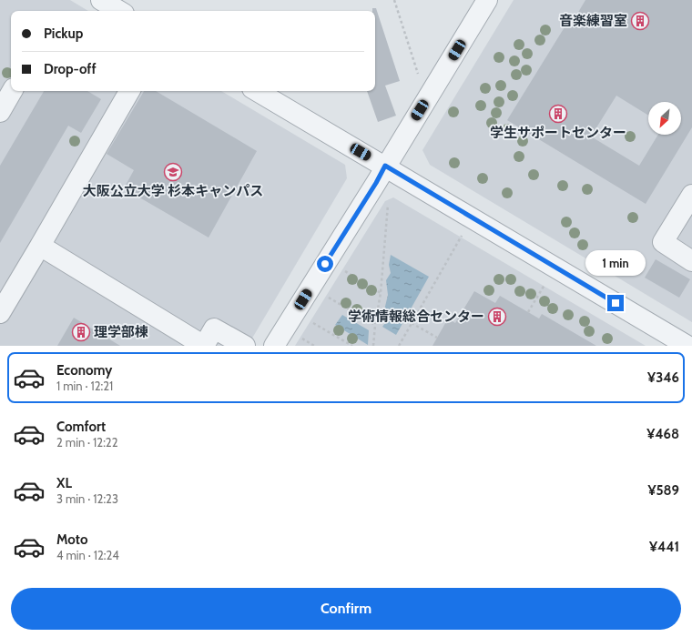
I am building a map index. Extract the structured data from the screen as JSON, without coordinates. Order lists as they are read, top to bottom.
{
  "places": {
    "building": [
      "音楽練習室",
      "学生サポートセンター",
      "学術情報総合センター",
      "理学部棟"
    ],
    "school or university": ["大阪公立大学 杉本キャンパス"]
  },
  "north": "bottom left",
  "page": {
    "banner": ["Pickup", "Drop-off"],
    "bubble": "1 min",
    "list": [
      {
        "name": "Economy",
        "note": "1 min · 12:21",
        "value": "¥346"
      },
      {
        "name": "Comfort",
        "note": "2 min · 12:22",
        "value": "¥468"
      },
      {
        "name": "XL",
        "note": "3 min · 12:23",
        "value": "¥589"
      },
      {
        "name": "Moto",
        "note": "4 min · 12:24",
        "value": "¥441"
      }
    ],
    "buttons": "Confirm"
  }
}
